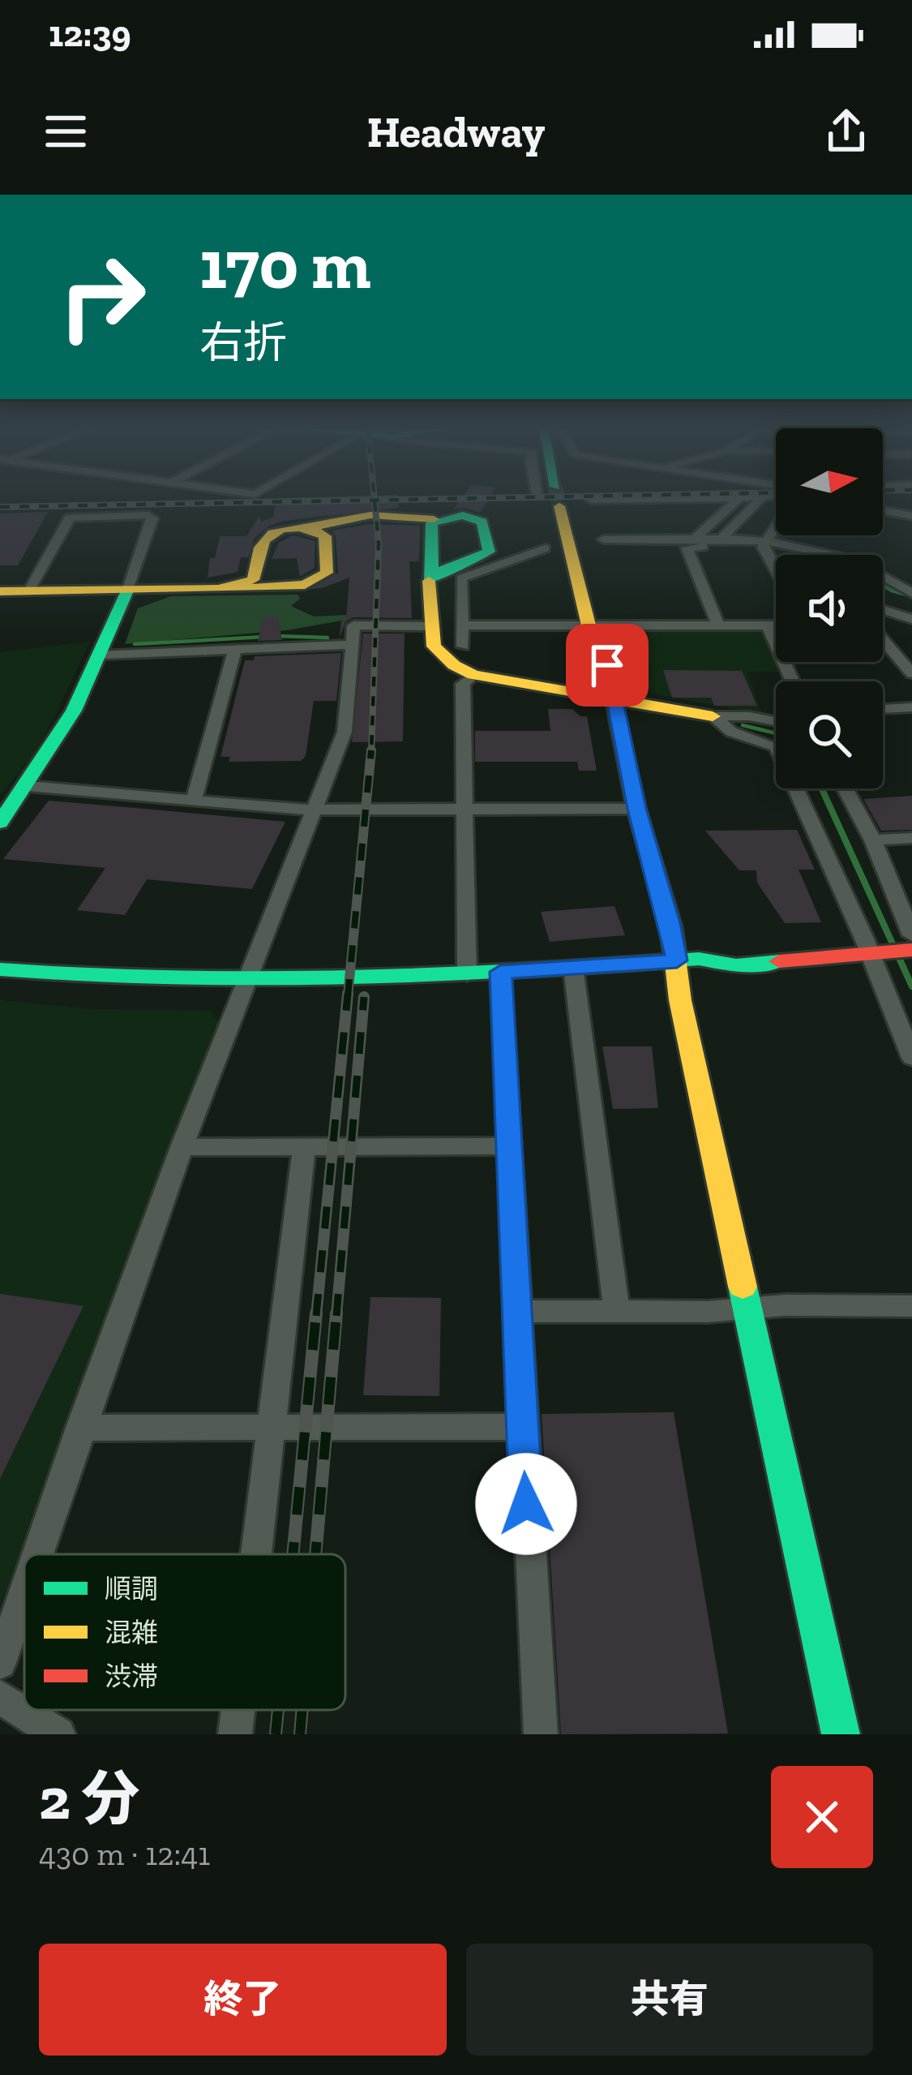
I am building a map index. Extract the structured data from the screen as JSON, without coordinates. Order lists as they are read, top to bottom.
{
  "legend": ["順調", "混雑", "渋滞"],
  "north": "right",
  "page": {
    "status": "12:39",
    "header": "Headway",
    "turn": ["170 m", "右折"],
    "heading": ["2 分", "430 m · 12:41"],
    "buttons": ["終了", "共有"]
  }
}
